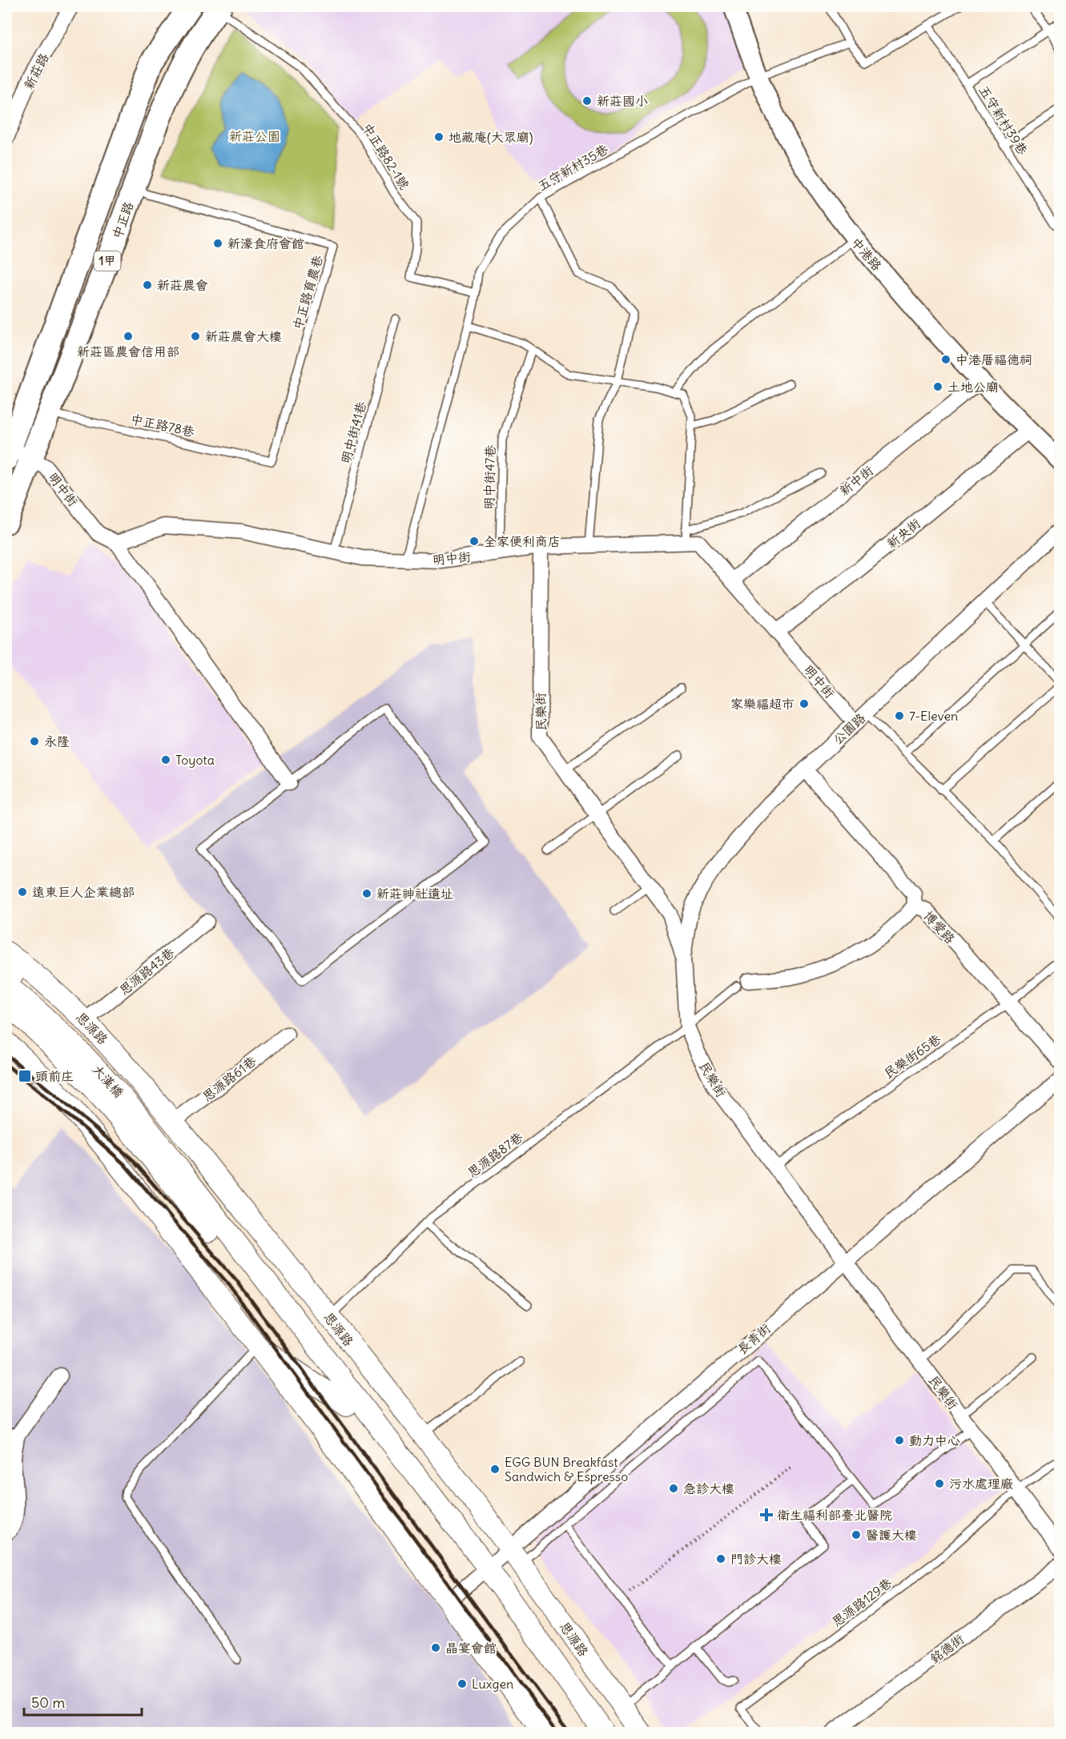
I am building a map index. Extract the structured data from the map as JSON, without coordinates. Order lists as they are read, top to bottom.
{
  "streets": {
    "main road": [
      "中正路",
      "1甲",
      "思源路",
      "大漢橋"
    ],
    "street": [
      "新莊路",
      "中港路",
      "新中街",
      "明中街",
      "新央街",
      "民樂街",
      "公園路",
      "博愛路",
      "思源路43巷",
      "思源路61巷",
      "長青街",
      "銘德街"
    ],
    "lane": [
      "五守新村39巷",
      "中正路82-1號",
      "五守新村35巷",
      "中正路育農巷",
      "中正路78巷",
      "明中街41巷",
      "明中街47巷",
      "民樂街65巷",
      "思源路87巷",
      "思源路129巷"
    ]
  },
  "crossings": [
    ["中正路82-1號", "五守新村35巷"],
    ["中正路82-1號", "中正路"],
    ["五守新村35巷", "中港路"],
    ["五守新村35巷", "明中街"],
    ["中正路", "中正路育農巷"],
    ["中正路", "中正路78巷"],
    ["中正路", "明中街"],
    ["中港路", "新中街"],
    ["中港路", "新央街"],
    ["中正路育農巷", "中正路78巷"],
    ["明中街41巷", "明中街"],
    ["明中街47巷", "明中街"],
    ["新中街", "明中街"],
    ["明中街", "新央街"],
    ["明中街", "民樂街"],
    ["明中街", "公園路"],
    ["民樂街", "公園路"],
    ["民樂街", "民樂街65巷"],
    ["民樂街", "思源路87巷"],
    ["民樂街", "長青街"],
    ["民樂街", "思源路129巷"],
    ["公園路", "博愛路"],
    ["博愛路", "民樂街65巷"],
    ["思源路43巷", "思源路"],
    ["思源路", "思源路61巷"],
    ["思源路", "大漢橋"],
    ["思源路", "思源路87巷"],
    ["思源路", "長青街"]
  ],
  "parks": ["新莊公園"],
  "places": {
    "other": [
      "新莊國小",
      "地藏庵(大眾廟)",
      "新濠食府會館",
      "新莊農會",
      "新莊區農會信用部",
      "新莊農會大樓",
      "中港厝福德祠",
      "土地公廟",
      "全家便利商店",
      "家樂福超市",
      "7-Eleven",
      "永隆",
      "Toyota",
      "遠東巨人企業總部",
      "新莊神社遺址",
      "動力中心",
      "EGG BUN Breakfast Sandwich & Espresso",
      "污水處理廠",
      "急診大樓",
      "醫護大樓",
      "門診大樓",
      "晶宴會館",
      "Luxgen"
    ],
    "transit": ["頭前庄"],
    "health": ["衛生福利部臺北醫院"]
  },
  "scale_bar": "50 m"
}
